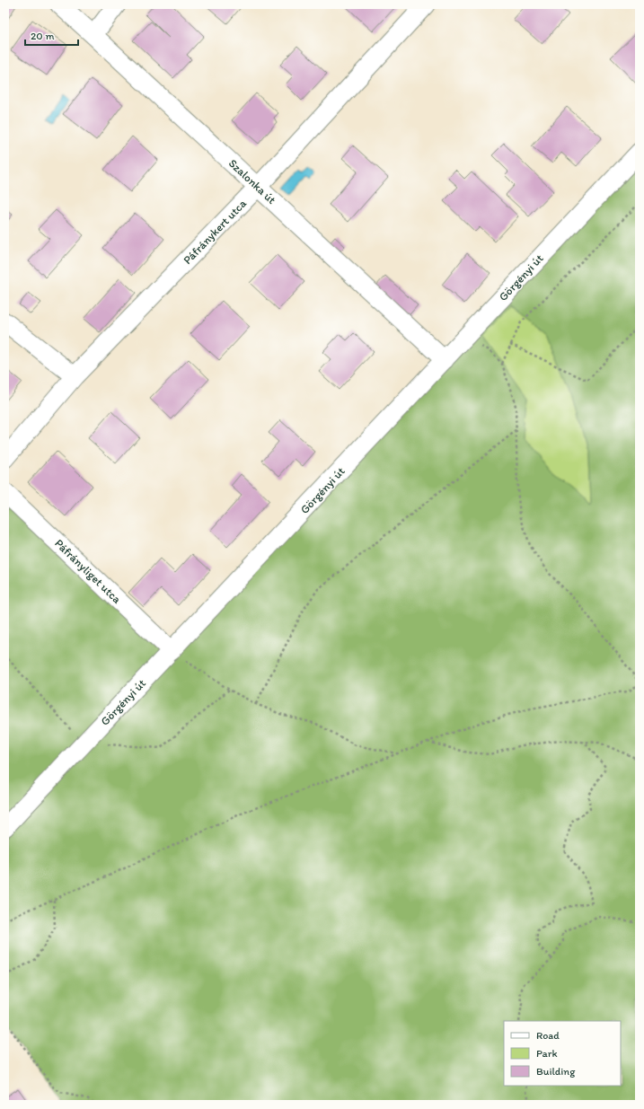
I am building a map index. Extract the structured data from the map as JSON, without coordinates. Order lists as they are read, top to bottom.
{
  "streets": {
    "street": [
      "Szalonka út",
      "Páfránykert utca",
      "Görgényi út",
      "Páfrányliget utca"
    ]
  },
  "crossings": [
    ["Szalonka út", "Páfránykert utca"],
    ["Szalonka út", "Görgényi út"],
    ["Görgényi út", "Páfrányliget utca"]
  ],
  "legend": ["Road", "Park", "Building"],
  "scale_bar": "20 m"
}
